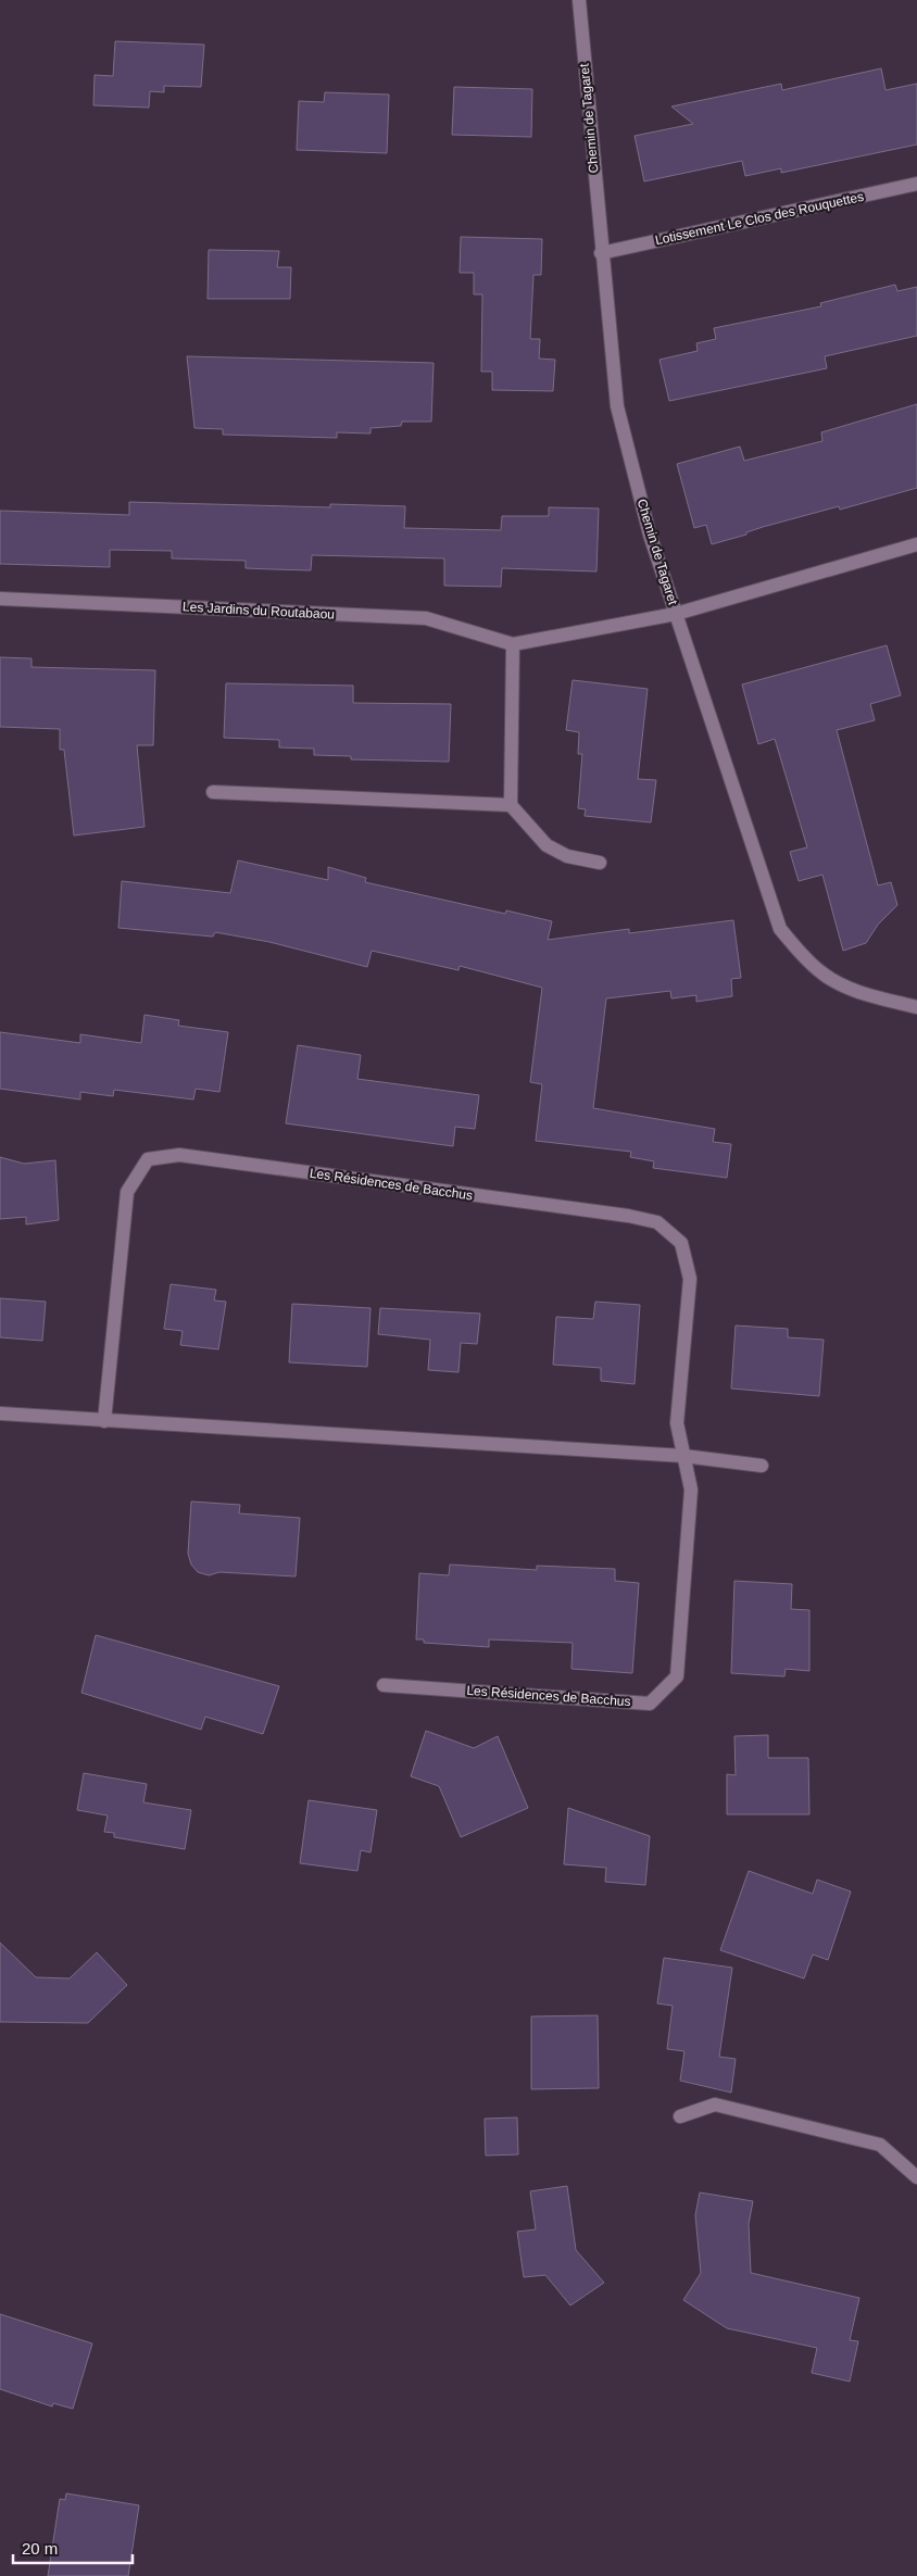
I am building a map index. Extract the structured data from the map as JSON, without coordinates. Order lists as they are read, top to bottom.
{
  "streets": {
    "street": [
      "Chemin de Tagaret",
      "Lotissement Le Clos des Rouquettes",
      "Les Jardins du Routabaou",
      "Les Résidences de Bacchus"
    ]
  },
  "crossings": [
    ["Chemin de Tagaret", "Lotissement Le Clos des Rouquettes"],
    ["Chemin de Tagaret", "Les Jardins du Routabaou"]
  ],
  "scale_bar": "20 m"
}
